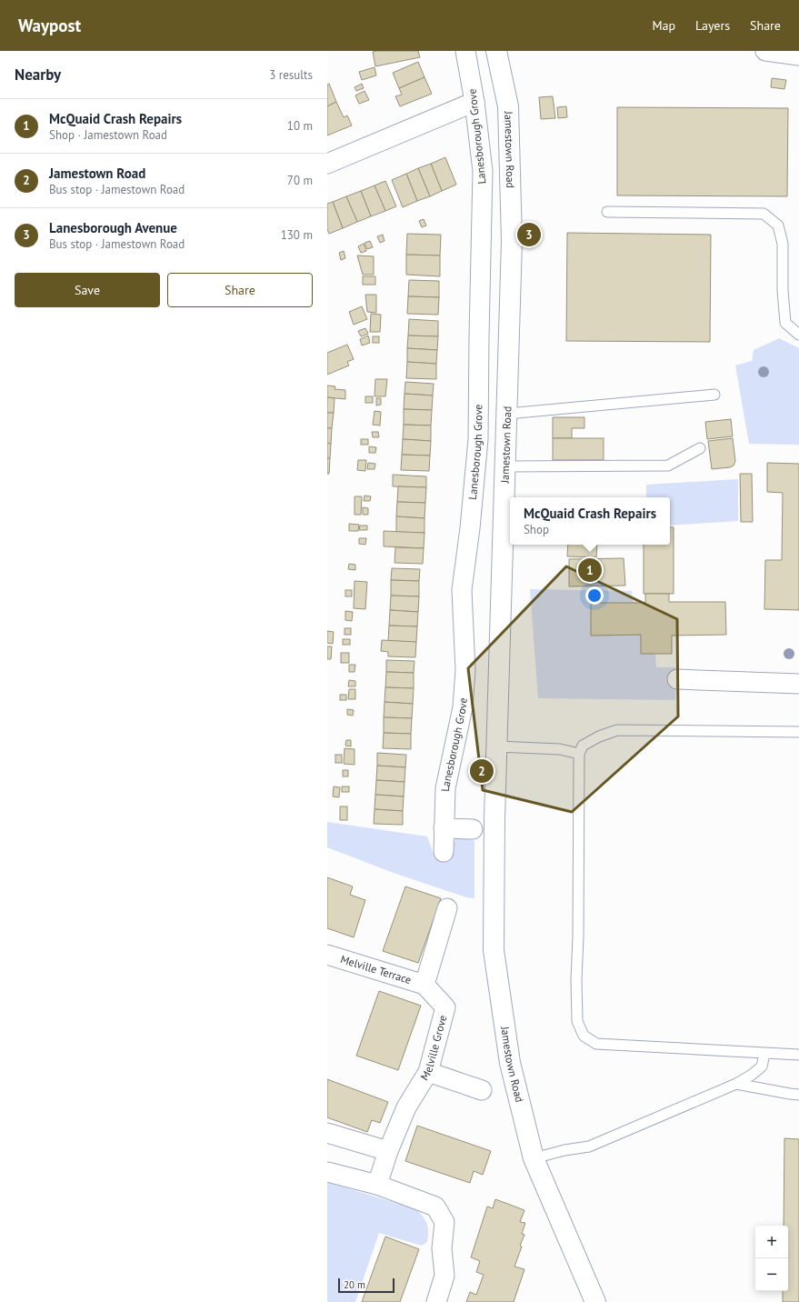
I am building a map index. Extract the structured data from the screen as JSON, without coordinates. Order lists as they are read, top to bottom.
{
  "streets": {
    "street": [
      "Lanesborough Grove",
      "Jamestown Road",
      "Melville Terrace",
      "Melville Grove"
    ]
  },
  "crossings": [
    ["Melville Terrace", "Melville Grove"]
  ],
  "scale_bar": "20 m",
  "page": {
    "header": "Waypost",
    "nav": ["Map", "Layers", "Share"],
    "heading": ["Nearby", "3 results"],
    "list": [
      {
        "mark": "1",
        "name": "McQuaid Crash Repairs",
        "note": "Shop · Jamestown Road",
        "value": "10 m"
      },
      {
        "mark": "2",
        "name": "Jamestown Road",
        "note": "Bus stop · Jamestown Road",
        "value": "70 m"
      },
      {
        "mark": "3",
        "name": "Lanesborough Avenue",
        "note": "Bus stop · Jamestown Road",
        "value": "130 m"
      }
    ],
    "pins": ["3", "1", "2"],
    "buttons": ["Save", "Share"],
    "popup": ["McQuaid Crash Repairs", "Shop"],
    "map_buttons": ["+", "−"],
    "scale": "20 m"
  }
}
